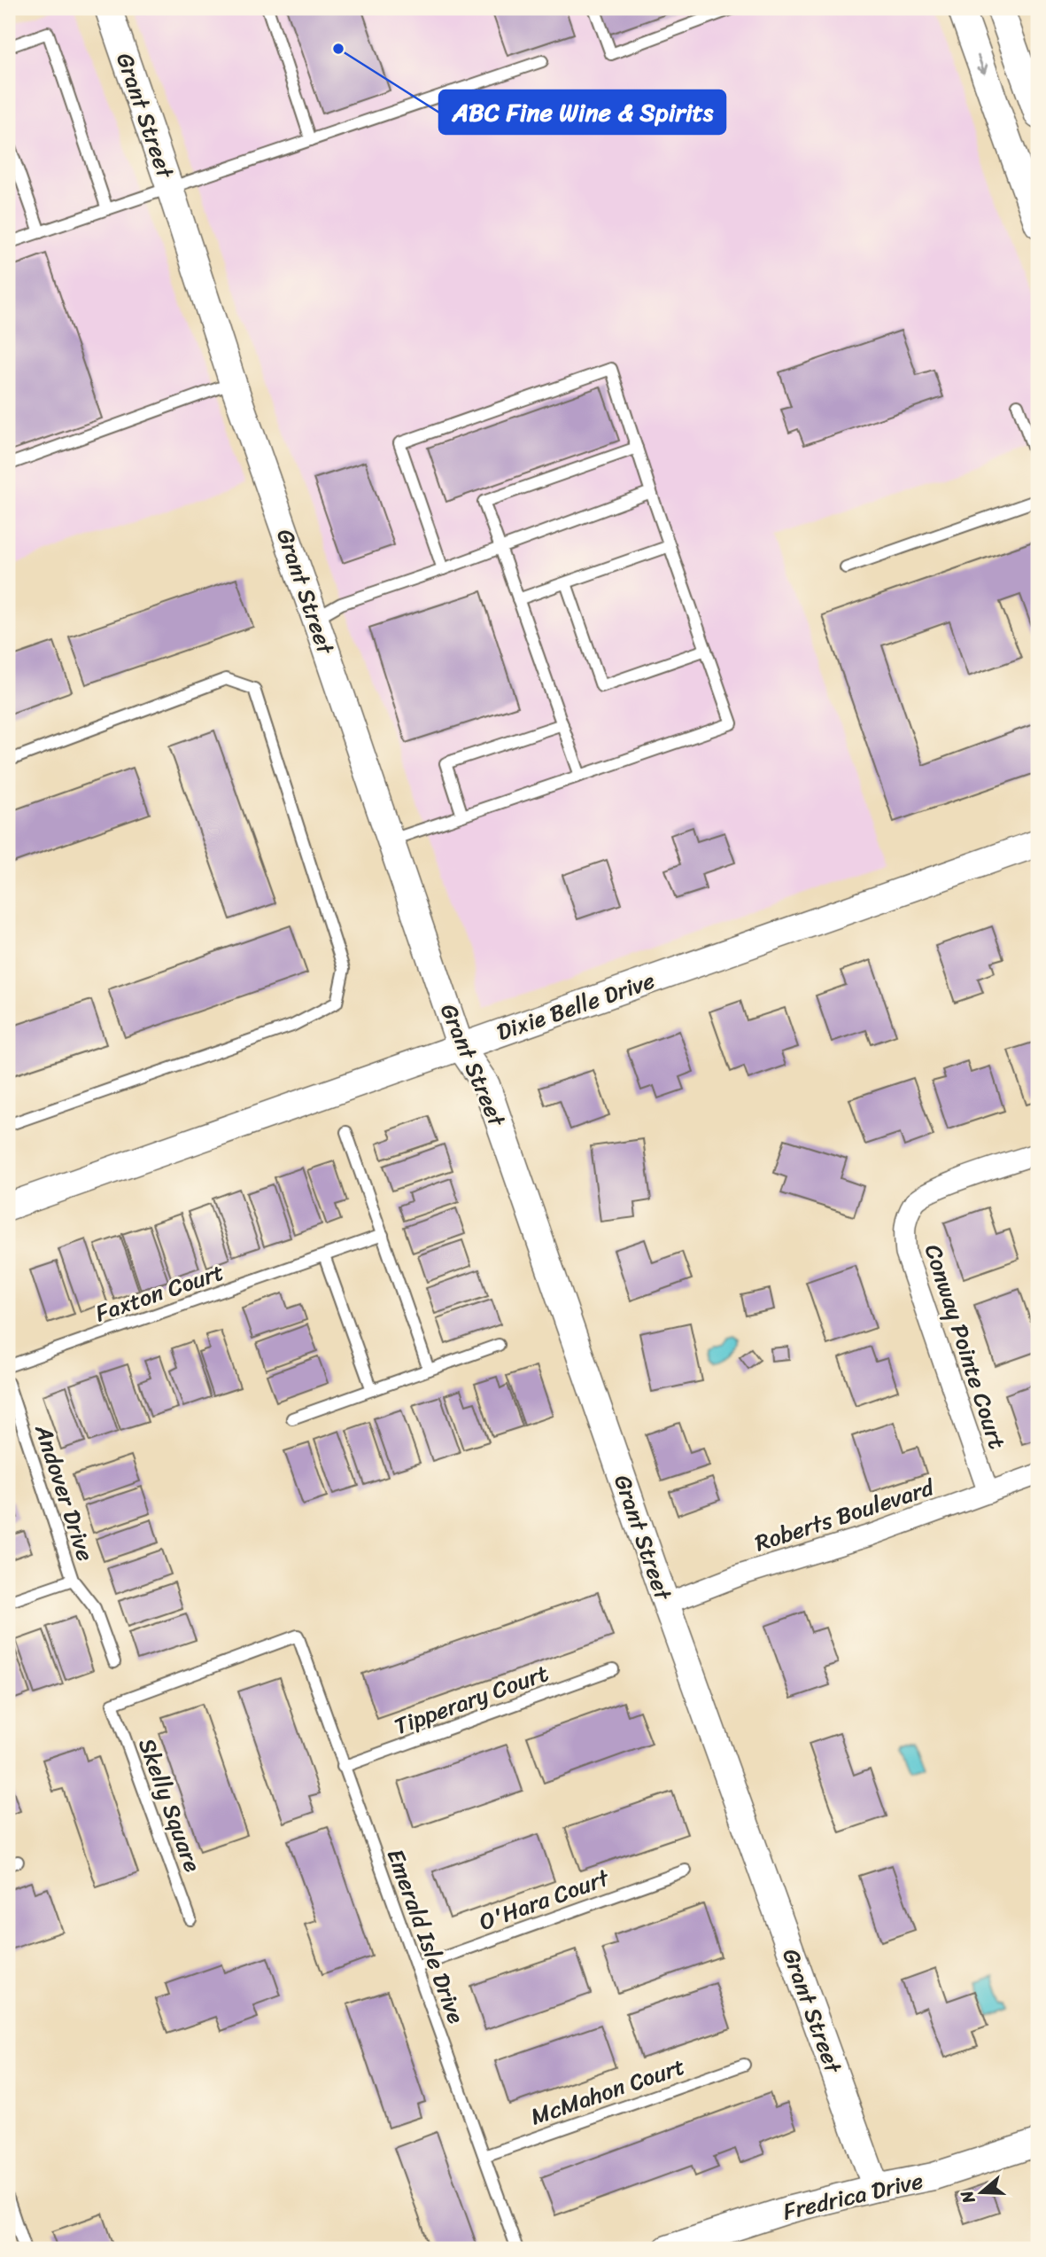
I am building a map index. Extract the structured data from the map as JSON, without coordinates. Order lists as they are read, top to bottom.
{
  "streets": {
    "street": [
      "Grant Street",
      "Dixie Belle Drive",
      "Conway Pointe Court",
      "Roberts Boulevard",
      "Fredrica Drive"
    ],
    "lane": [
      "Faxton Court",
      "Andover Drive",
      "Tipperary Court",
      "Skelly Square",
      "O'Hara Court",
      "Emerald Isle Drive",
      "McMahon Court"
    ]
  },
  "crossings": [
    ["Grant Street", "Dixie Belle Drive"],
    ["Grant Street", "Roberts Boulevard"],
    ["Grant Street", "Fredrica Drive"],
    ["Conway Pointe Court", "Roberts Boulevard"],
    ["Tipperary Court", "Emerald Isle Drive"],
    ["Skelly Square", "Emerald Isle Drive"],
    ["O'Hara Court", "Emerald Isle Drive"],
    ["Emerald Isle Drive", "McMahon Court"]
  ],
  "places": ["ABC Fine Wine & Spirits"],
  "north": "left"
}
